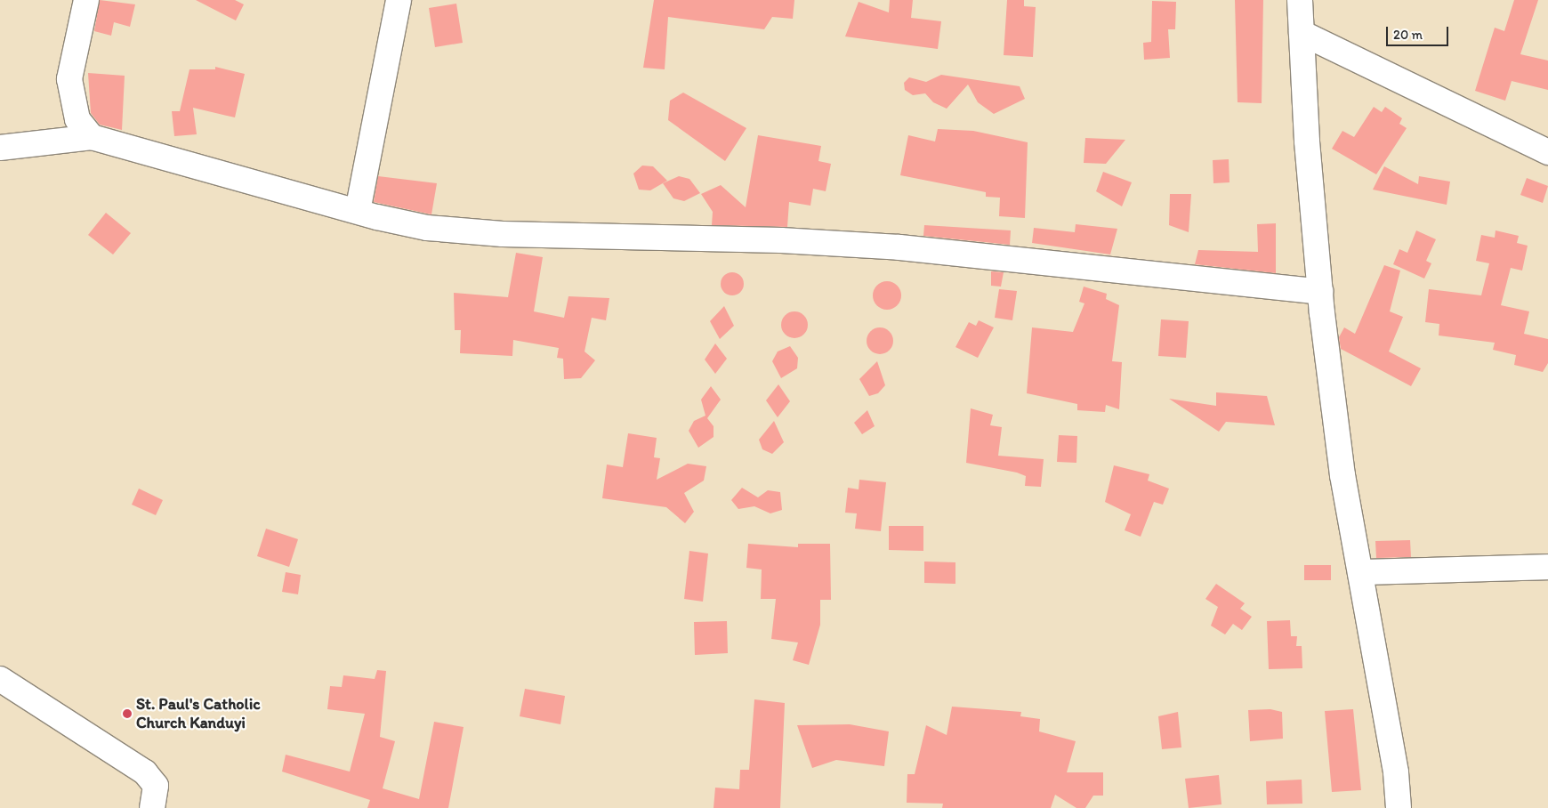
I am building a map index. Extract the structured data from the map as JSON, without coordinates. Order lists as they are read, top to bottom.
{
  "places": ["St. Paul's Catholic Church Kanduyi"],
  "scale_bar": "20 m"
}
